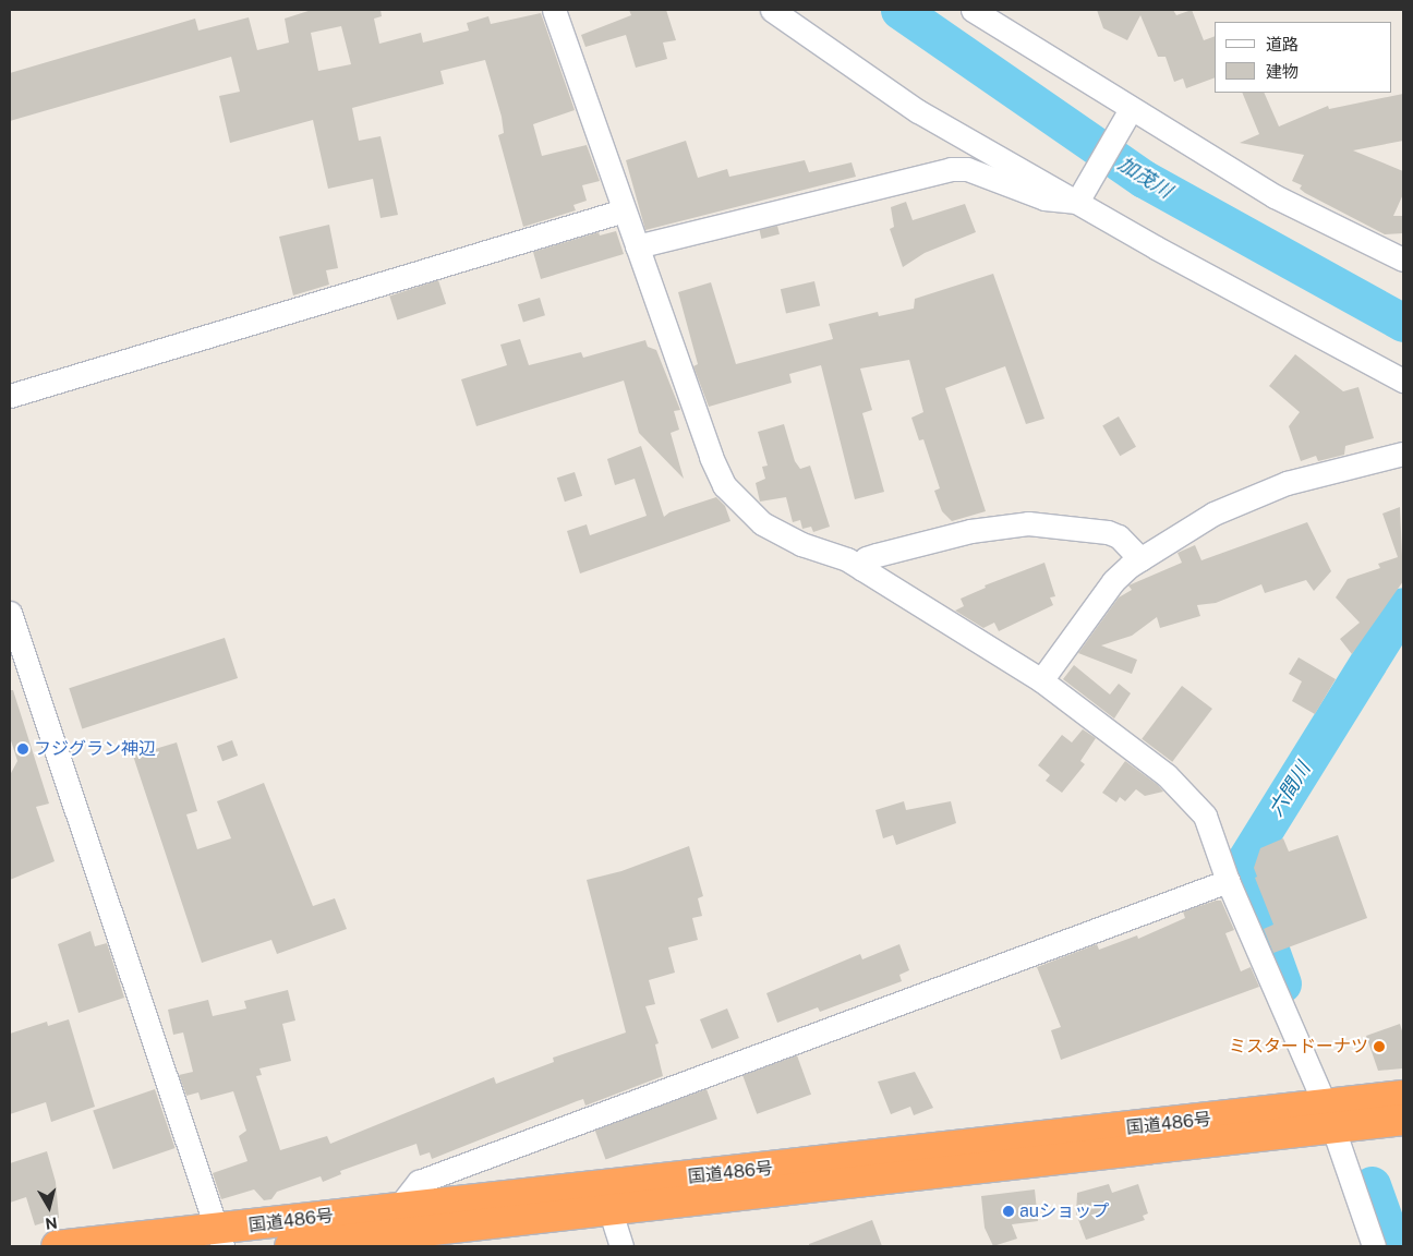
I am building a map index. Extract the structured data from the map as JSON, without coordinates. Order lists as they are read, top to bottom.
{
  "streets": {
    "highway": ["国道486号"]
  },
  "water": ["加茂川", "六間川"],
  "places": ["フジグラン神辺", "ミスタードーナツ", "auショップ"],
  "legend": ["道路", "建物"],
  "north": "bottom"
}
